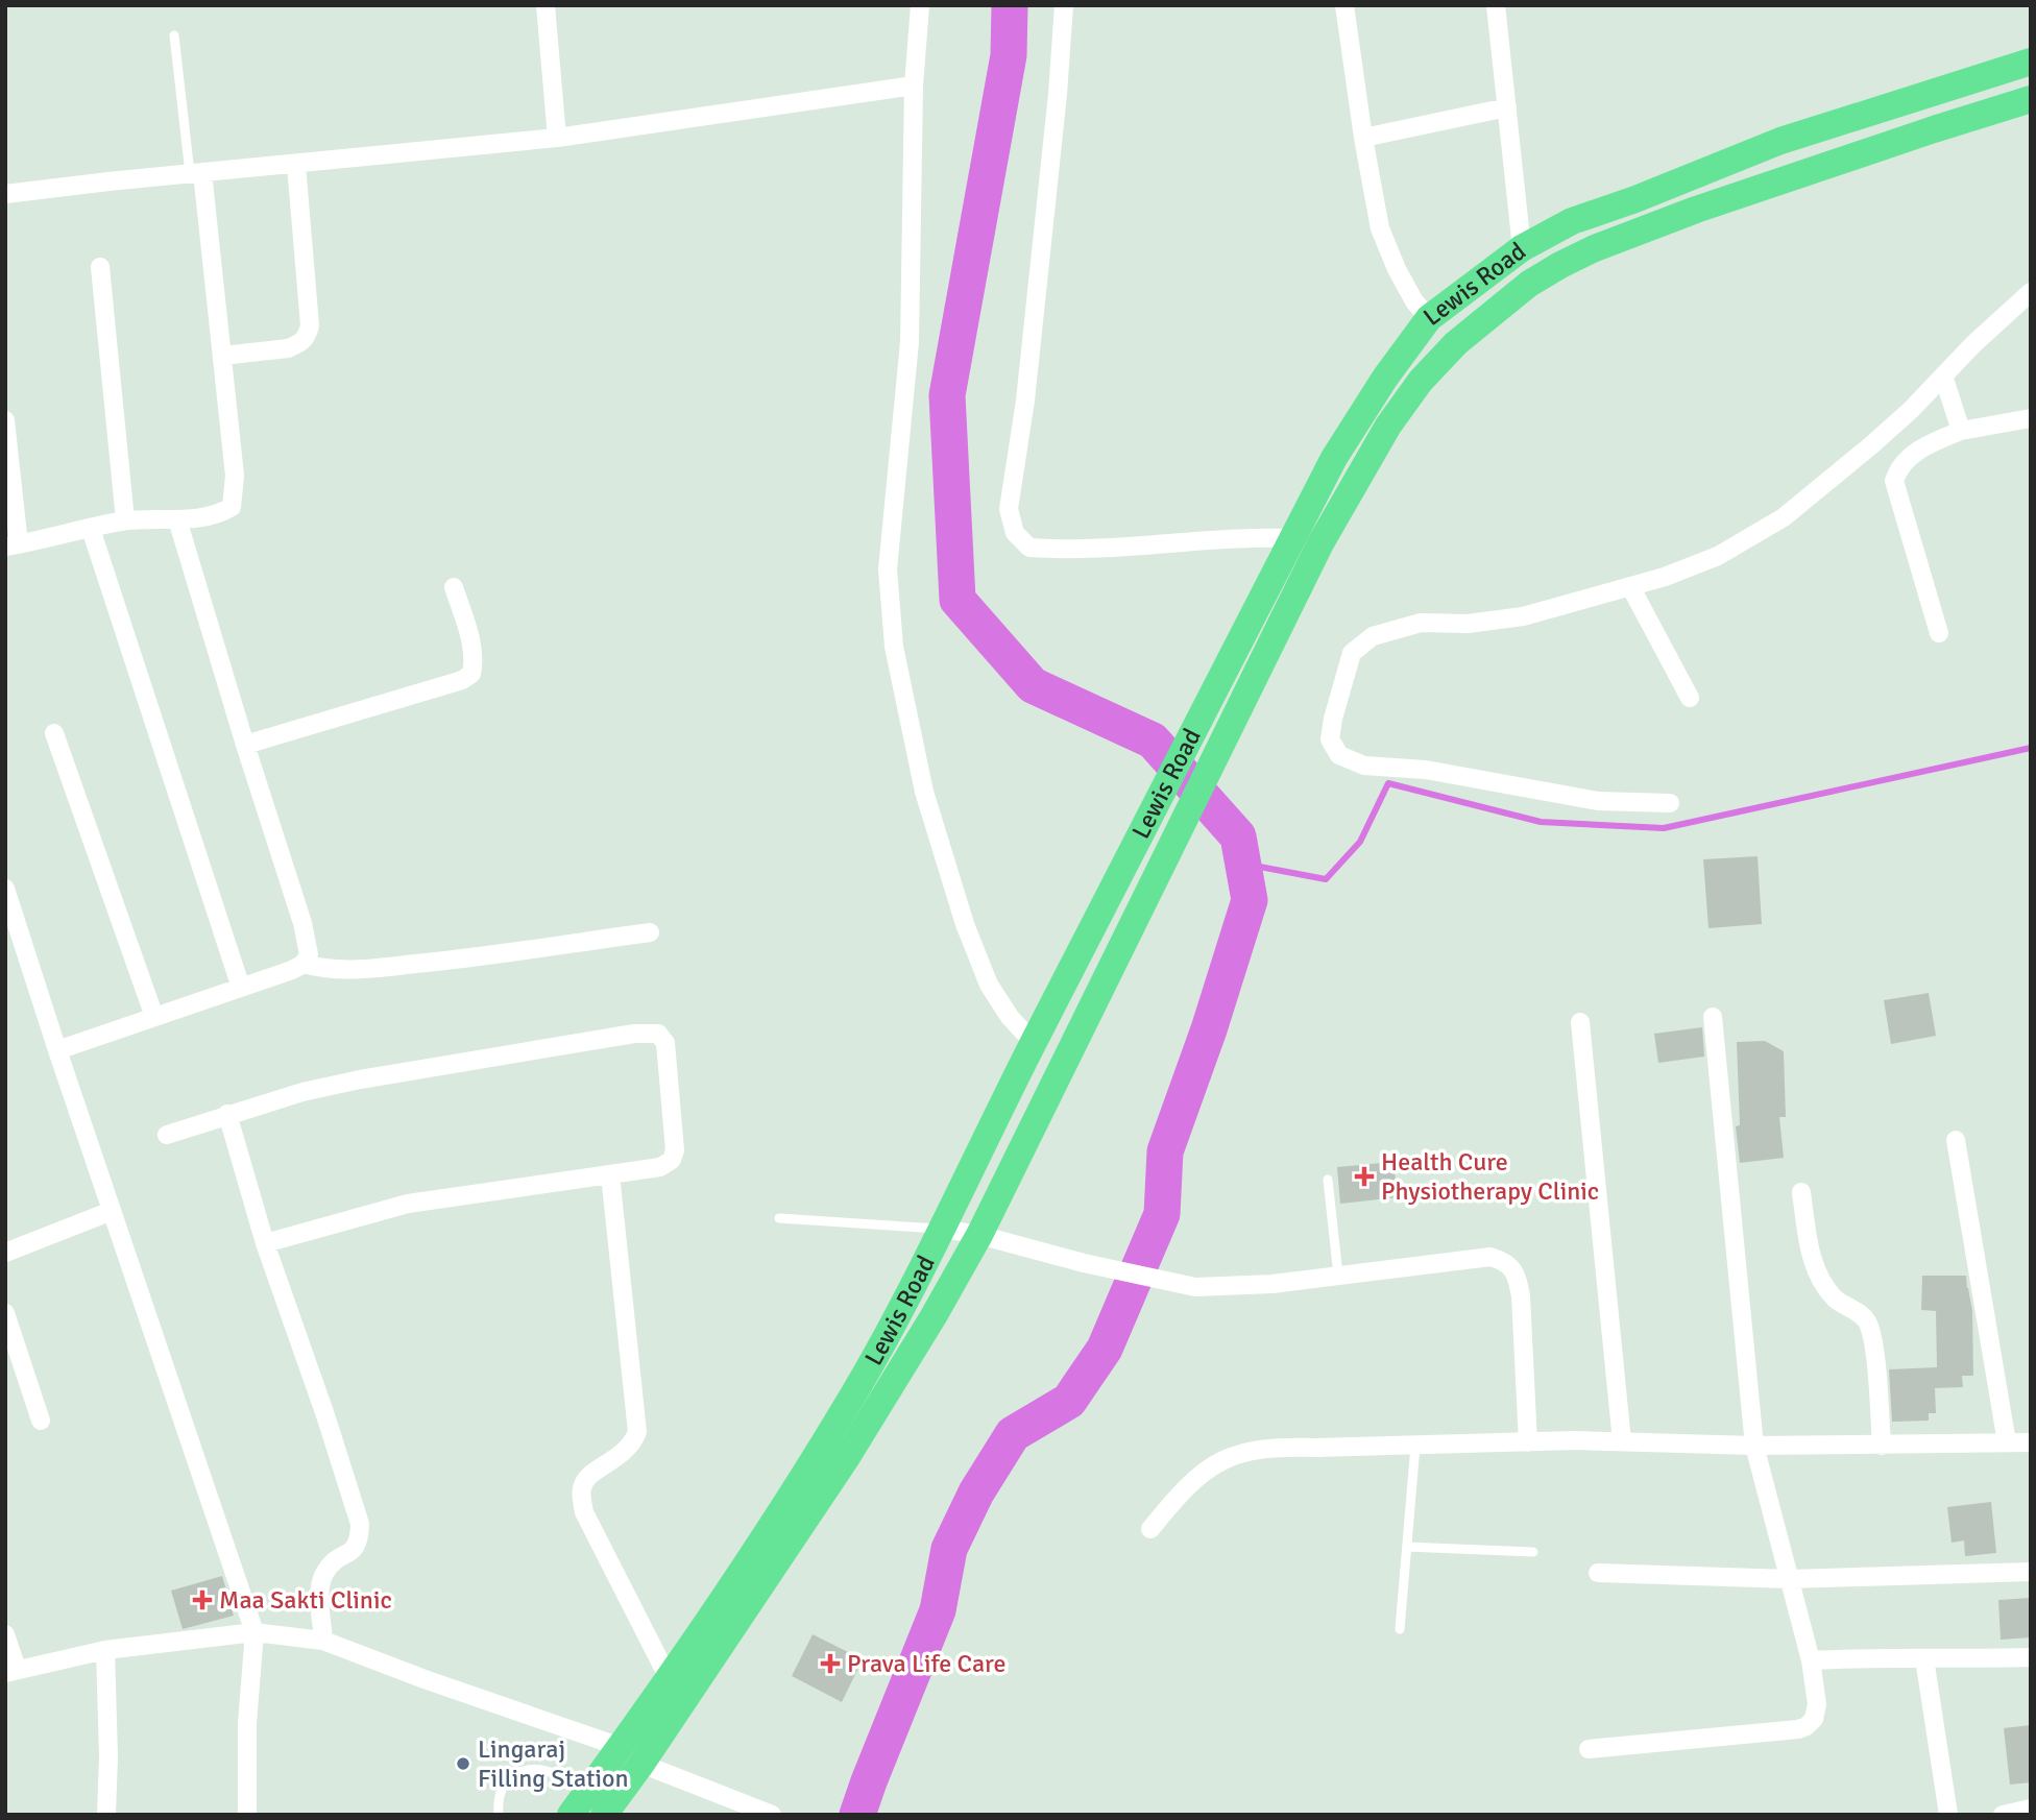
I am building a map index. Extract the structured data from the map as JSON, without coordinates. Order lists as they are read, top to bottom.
{
  "streets": {
    "main road": ["Lewis Road"]
  },
  "places": {
    "health": ["Health Cure Physiotherapy Clinic", "Maa Sakti Clinic", "Prava Life Care"],
    "other": ["Lingaraj Filling Station"]
  }
}
